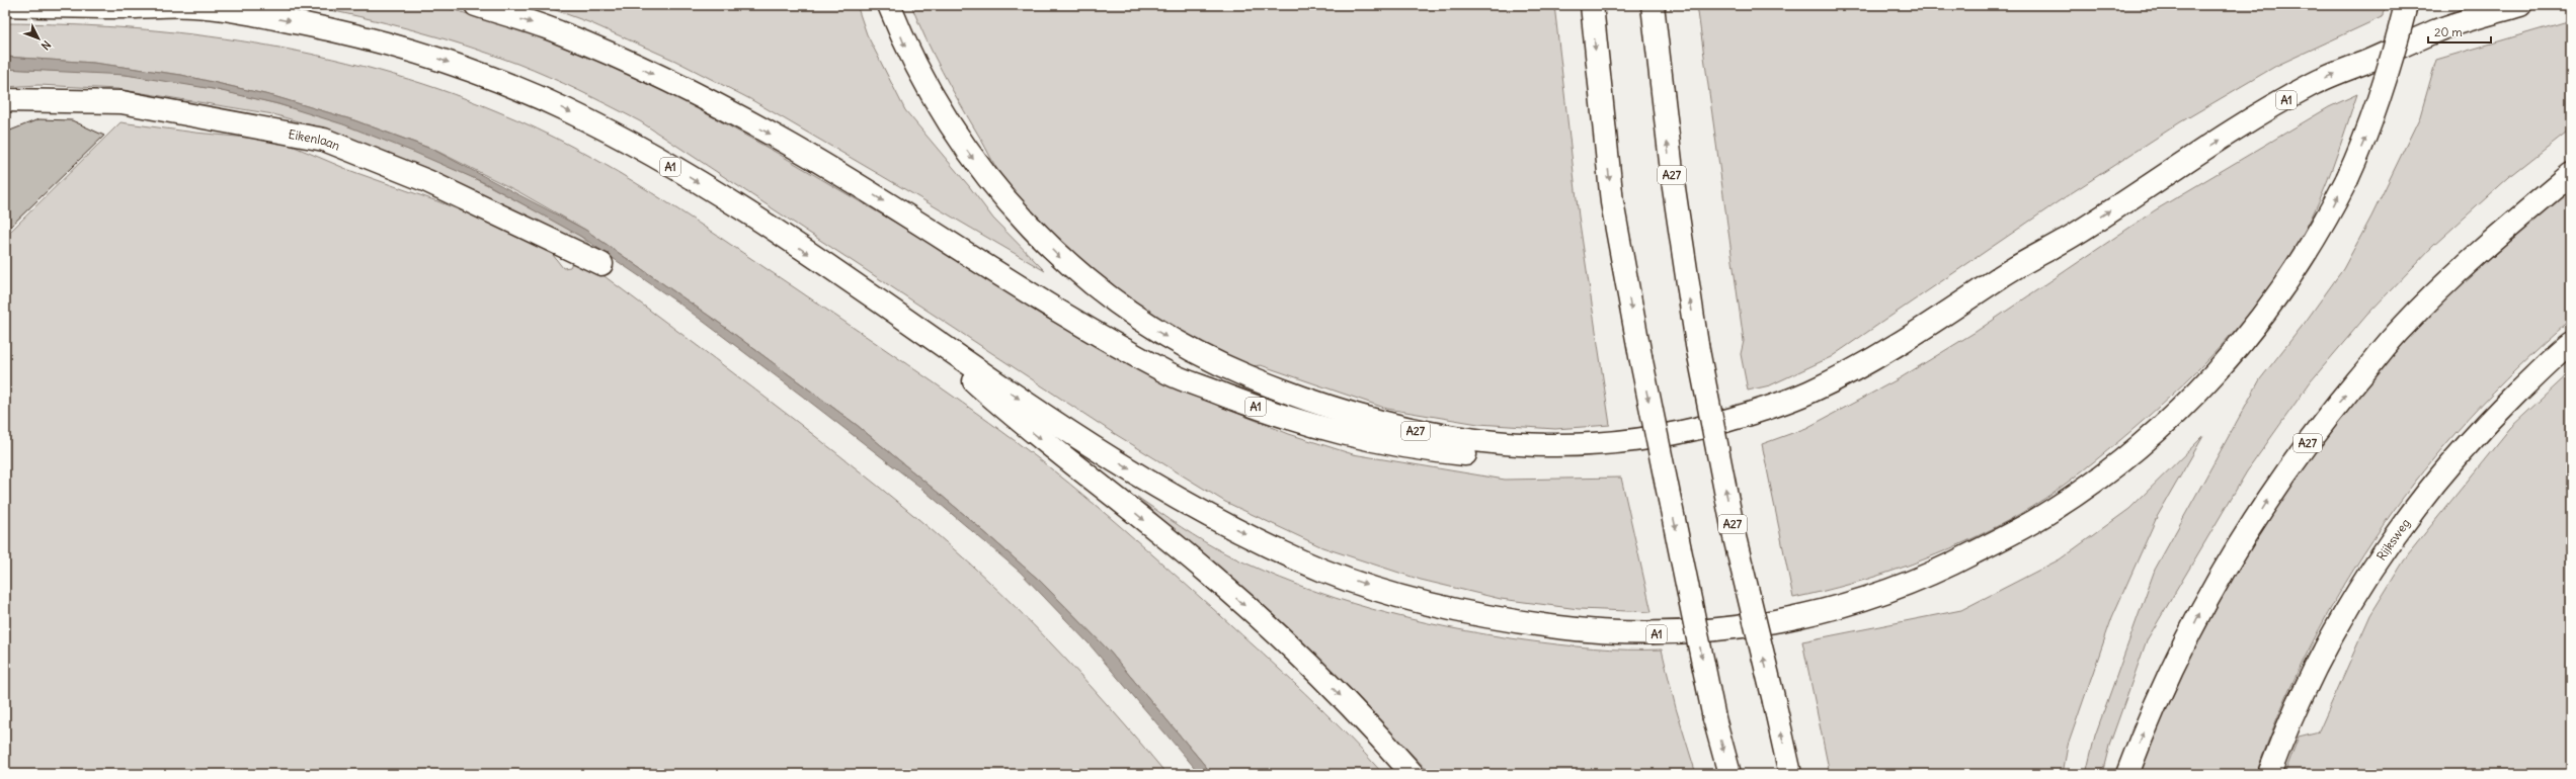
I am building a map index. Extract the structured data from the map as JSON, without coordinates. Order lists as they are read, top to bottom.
{
  "streets": {
    "main road": [
      "A1",
      "Eikenlaan",
      "A27",
      "Rijksweg"
    ]
  },
  "crossings": [
    ["A1", "A27"]
  ],
  "scale_bar": "20 m",
  "north": "bottom right"
}
